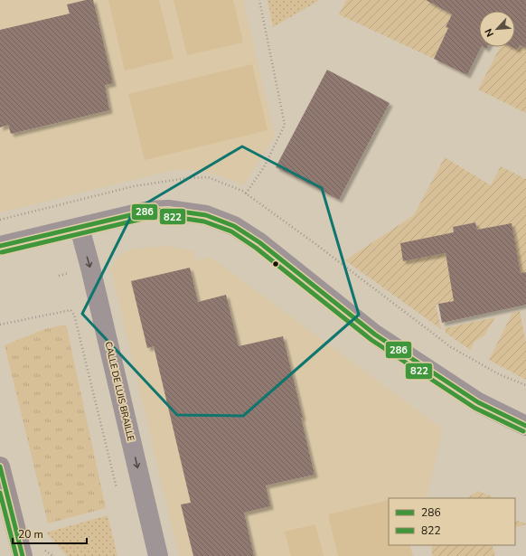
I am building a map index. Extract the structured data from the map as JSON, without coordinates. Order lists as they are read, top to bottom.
{
  "streets": {
    "street": ["CALLE DE LUIS BRAILLE"]
  },
  "one_way": ["CALLE DE LUIS BRAILLE"],
  "lines": ["transit line 286", "transit line 822"],
  "legend": ["286", "822"],
  "scale_bar": "20 m",
  "north": "bottom left"
}
